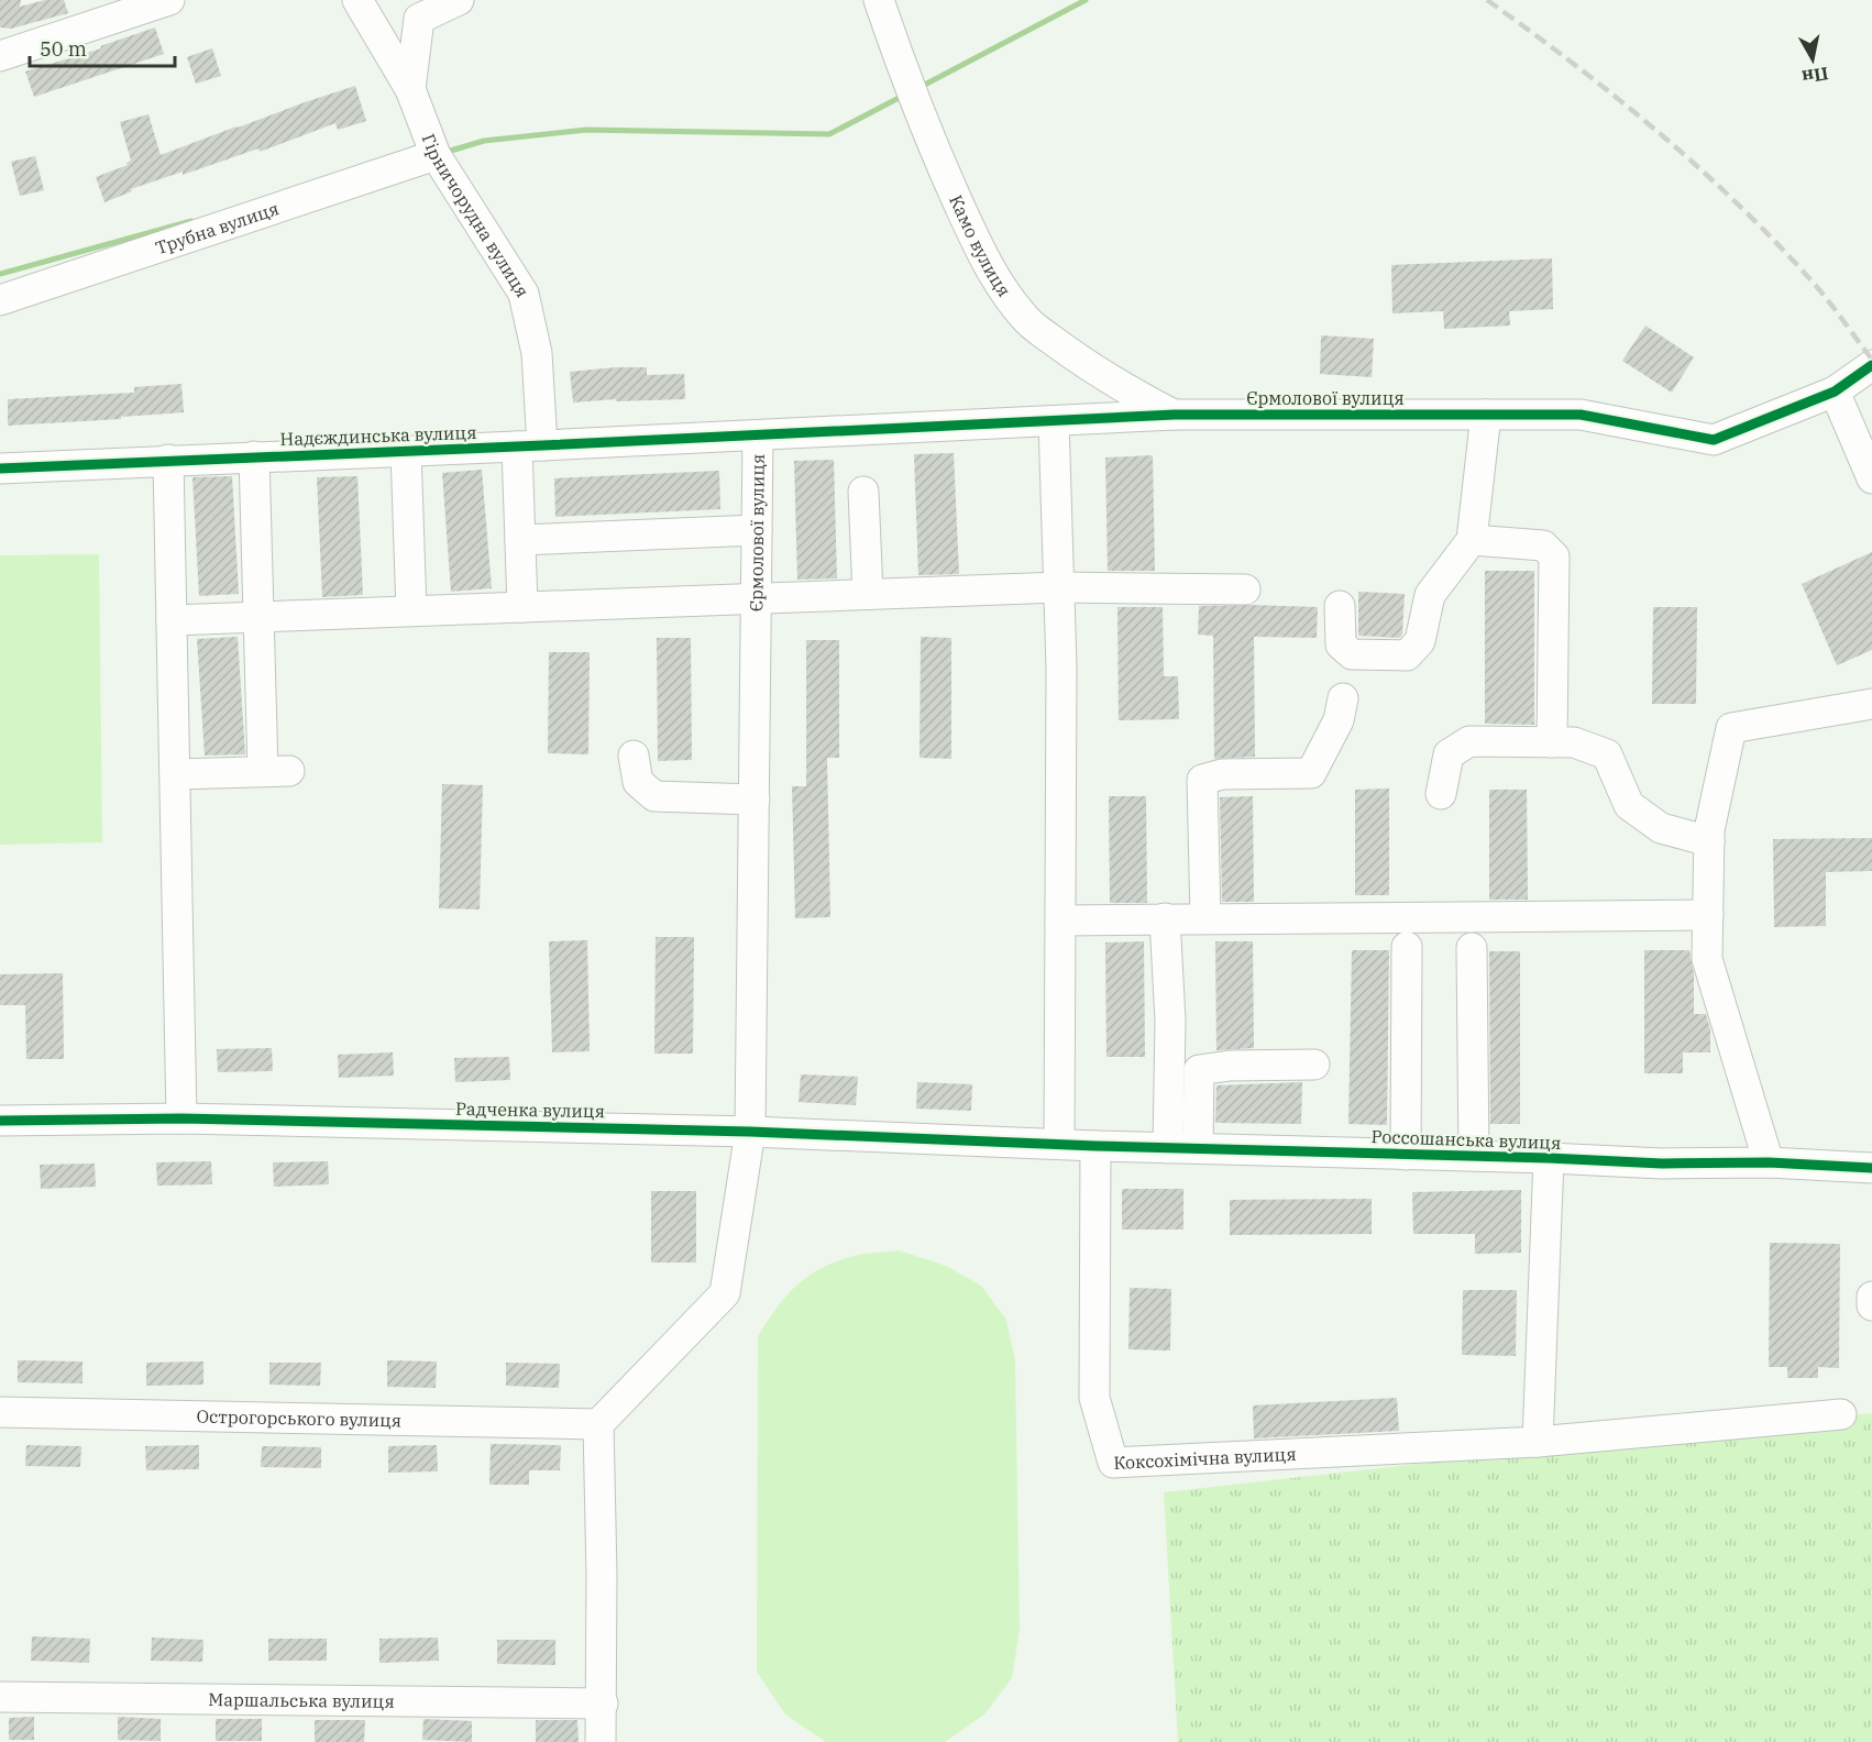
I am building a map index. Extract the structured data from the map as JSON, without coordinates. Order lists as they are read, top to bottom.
{
  "streets": {
    "street": [
      "Гірничорудна вулиця",
      "Трубна вулиця",
      "Камо вулиця",
      "Єрмолової вулиця",
      "Надєждинська вулиця",
      "Радченка вулиця",
      "Россошанська вулиця",
      "Острогорського вулиця",
      "Коксохімічна вулиця",
      "Маршальська вулиця"
    ]
  },
  "crossings": [
    ["Гірничорудна вулиця", "Трубна вулиця"],
    ["Гірничорудна вулиця", "Надєждинська вулиця"],
    ["Камо вулиця", "Єрмолової вулиця"],
    ["Єрмолової вулиця", "Надєждинська вулиця"],
    ["Єрмолової вулиця", "Радченка вулиця"],
    ["Єрмолової вулиця", "Острогорського вулиця"],
    ["Радченка вулиця", "Россошанська вулиця"],
    ["Россошанська вулиця", "Коксохімічна вулиця"]
  ],
  "scale_bar": "50 m",
  "north": "bottom"
}
